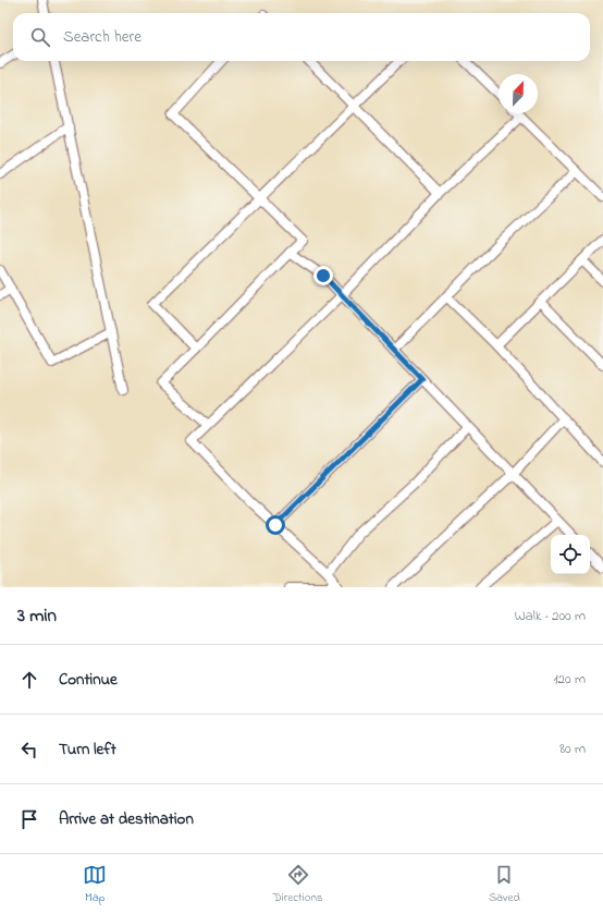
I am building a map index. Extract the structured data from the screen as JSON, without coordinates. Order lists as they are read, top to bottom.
{
  "north": "top right",
  "page": {
    "search": "Search here",
    "heading": ["3 min", "Walk · 200 m"],
    "list": [
      ["Continue", "120 m"],
      ["Turn left", "80 m"],
      "Arrive at destination"
    ],
    "nav": ["Map", "Directions", "Saved"]
  }
}
